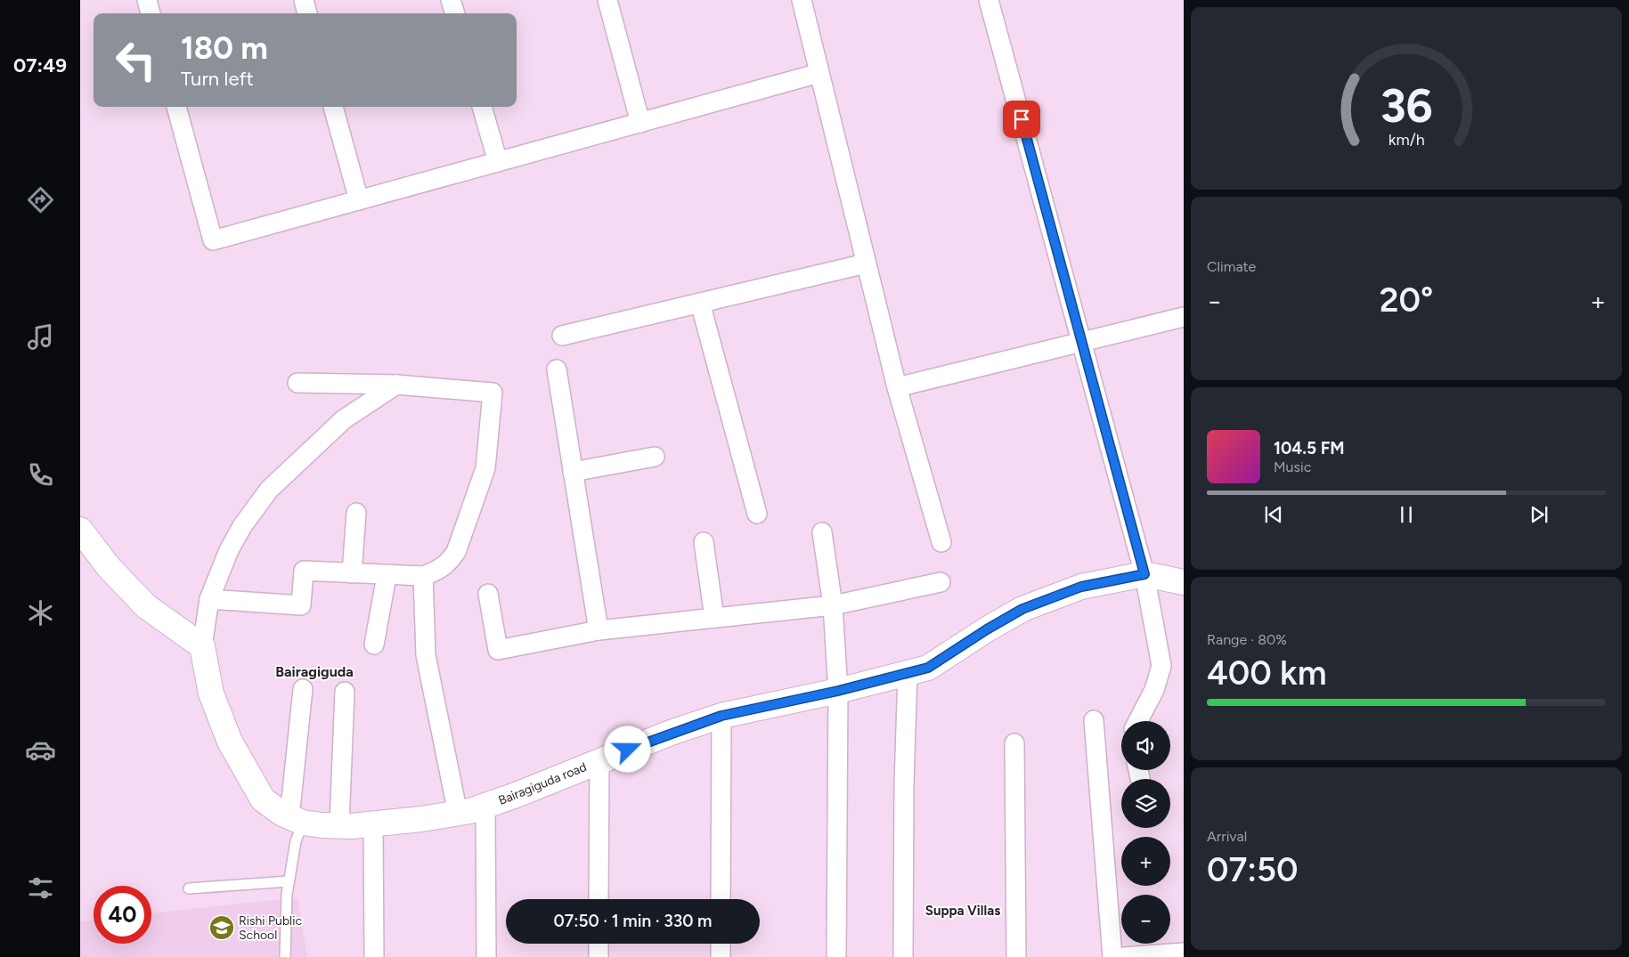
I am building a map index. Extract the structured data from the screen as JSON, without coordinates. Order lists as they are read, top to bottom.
{
  "streets": {
    "street": ["Bairagiguda road"]
  },
  "districts": ["Bairagiguda", "Suppa Villas"],
  "places": {
    "school or university": ["Rishi Public School"]
  },
  "page": {
    "tabs": "07:49",
    "turn": ["180 m", "Turn left"],
    "tile": [
      "Climate",
      ["Range · 80%", "400 km"],
      ["Arrival", "07:50"]
    ],
    "heat": ["−", "20°", "+"],
    "song": ["104.5 FM", "Music"],
    "map_buttons": ["+", "−"],
    "limit": "40",
    "trip": "07:50 · 1 min · 330 m",
    "gauge": ["36", "km/h"]
  }
}
